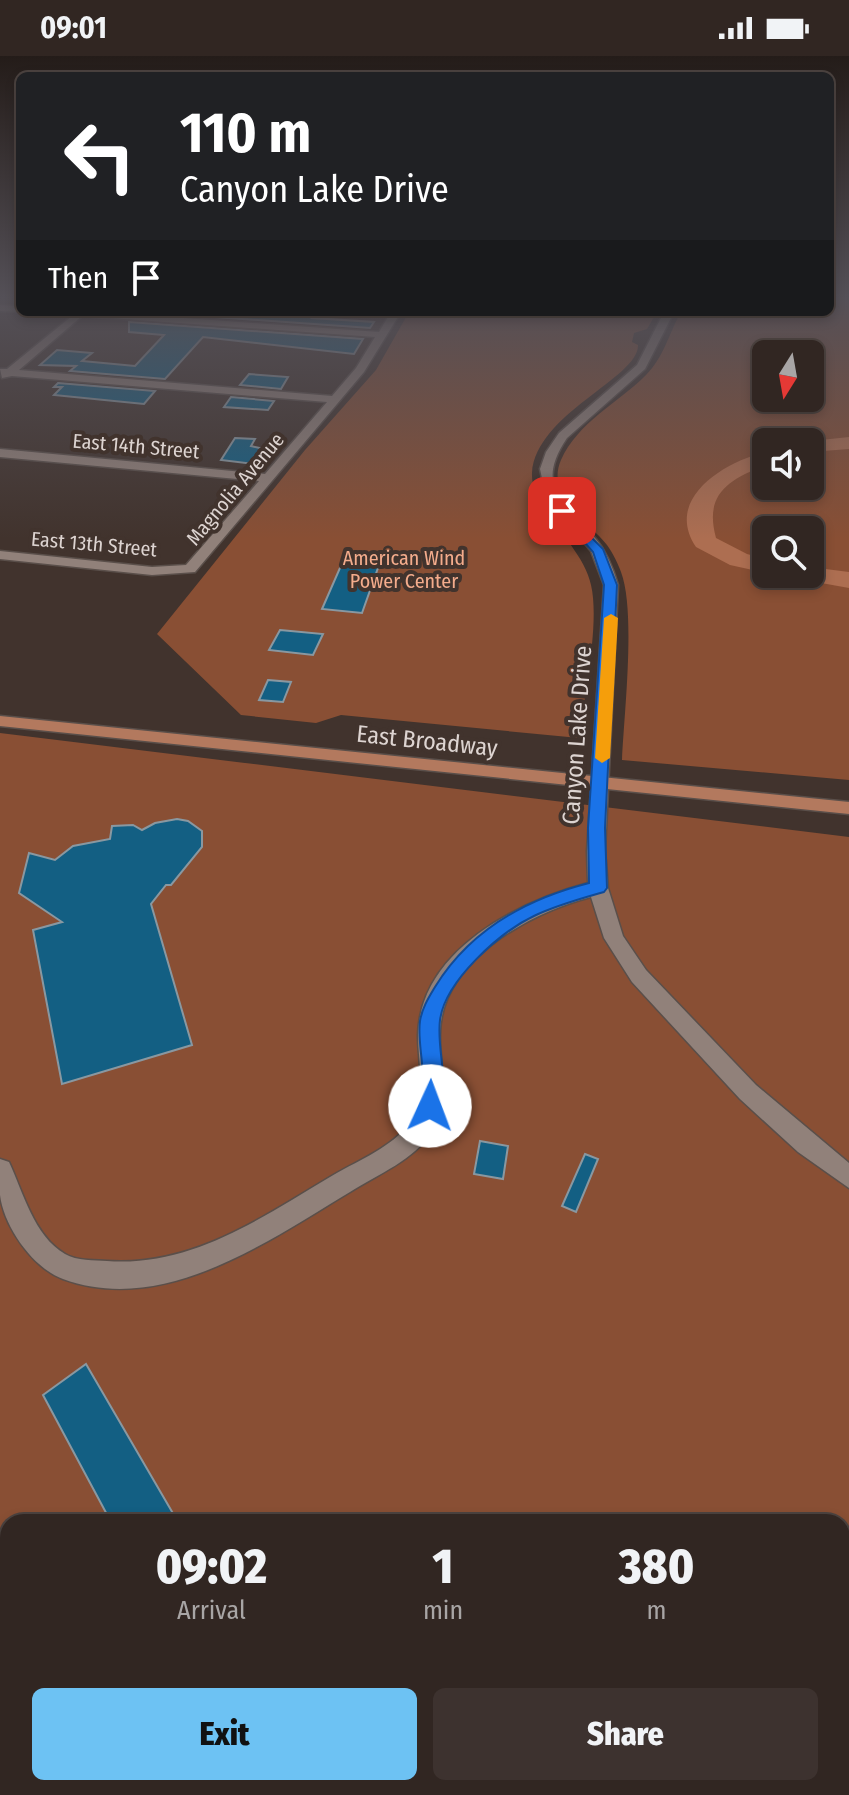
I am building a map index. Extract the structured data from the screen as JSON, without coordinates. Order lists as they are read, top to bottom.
{
  "streets": {
    "main road": ["East Broadway"],
    "street": [
      "East 14th Street",
      "Magnolia Avenue",
      "East 13th Street",
      "Canyon Lake Drive"
    ]
  },
  "crossings": [
    ["East 14th Street", "Magnolia Avenue"],
    ["Magnolia Avenue", "East 13th Street"],
    ["Canyon Lake Drive", "East Broadway"]
  ],
  "parks": ["American Wind Power Center"],
  "north": "bottom",
  "page": {
    "status": "09:01",
    "turn": ["110 m", "Canyon Lake Drive"],
    "then": "Then",
    "eta": [
      "09:02",
      "Arrival",
      "1",
      "min",
      "380",
      "m"
    ],
    "buttons": ["Exit", "Share"]
  }
}
